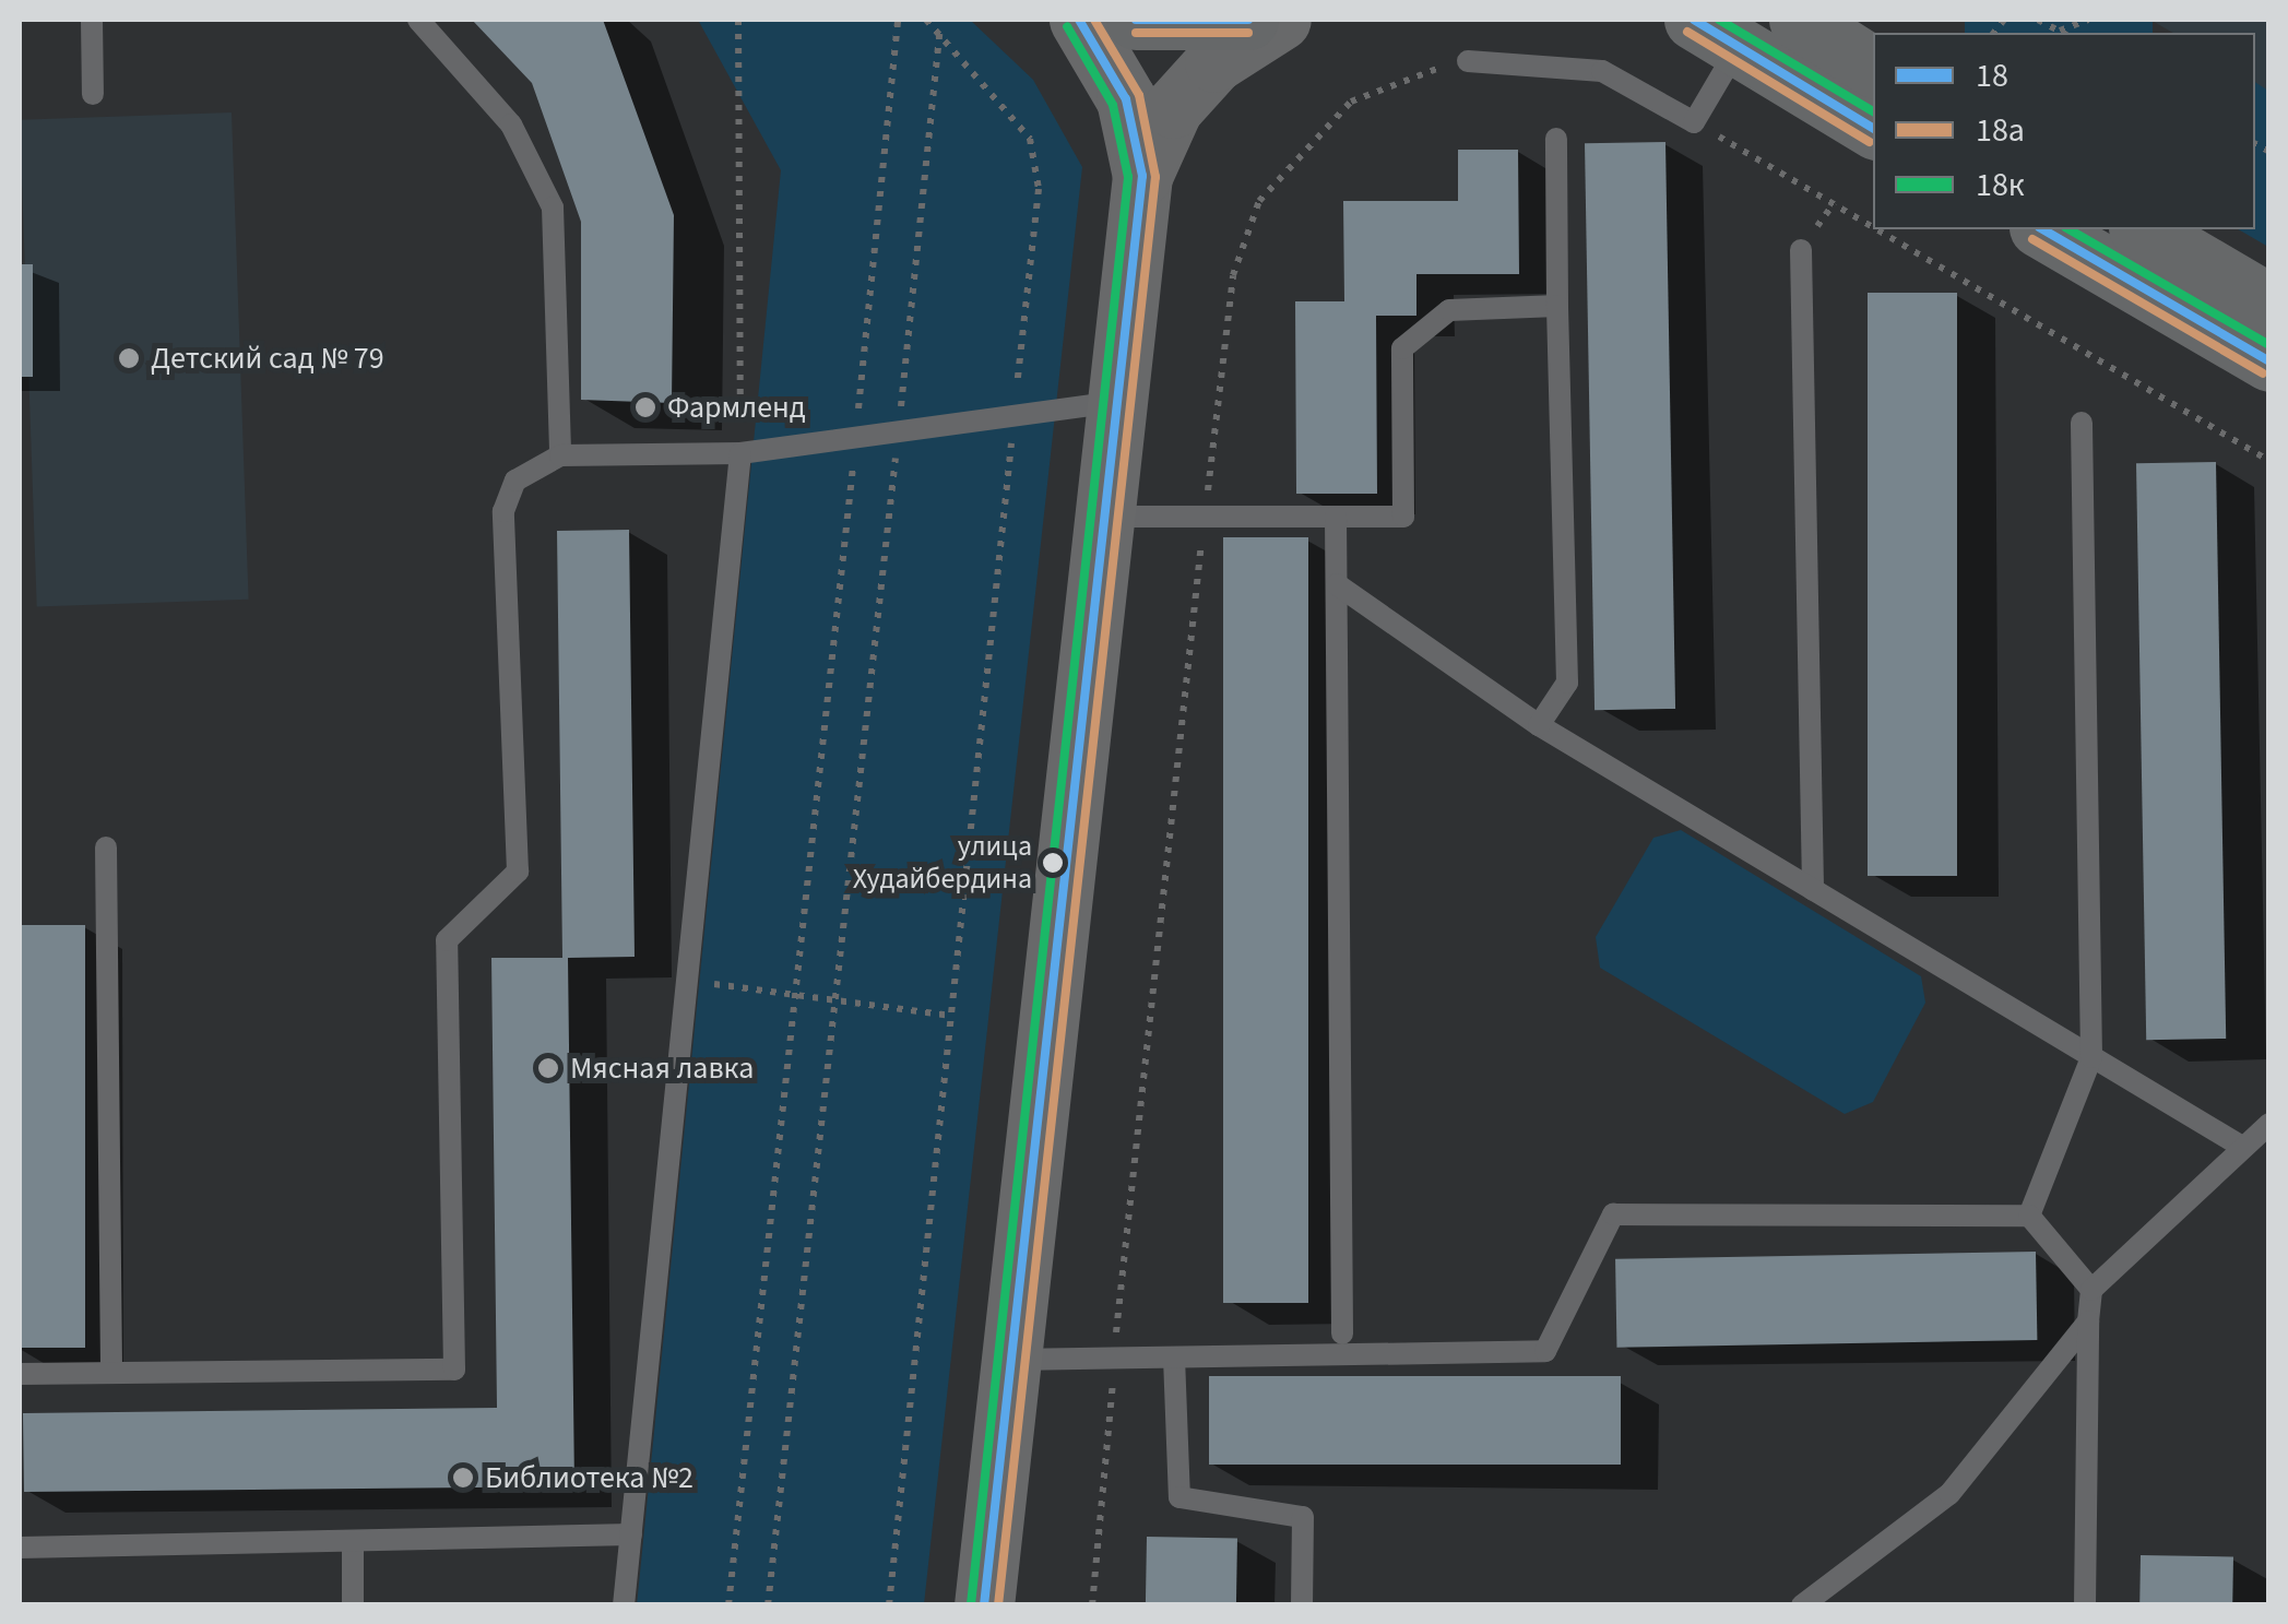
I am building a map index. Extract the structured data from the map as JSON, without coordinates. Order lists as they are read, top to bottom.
{
  "places": [
    "Детский сад № 79",
    "Фармленд",
    "улица Худайбердина",
    "Мясная лавка",
    "Библиотека №2"
  ],
  "lines": ["transit line 18", "transit line 18а", "transit line 18к"],
  "legend": ["18", "18а", "18к"]
}
